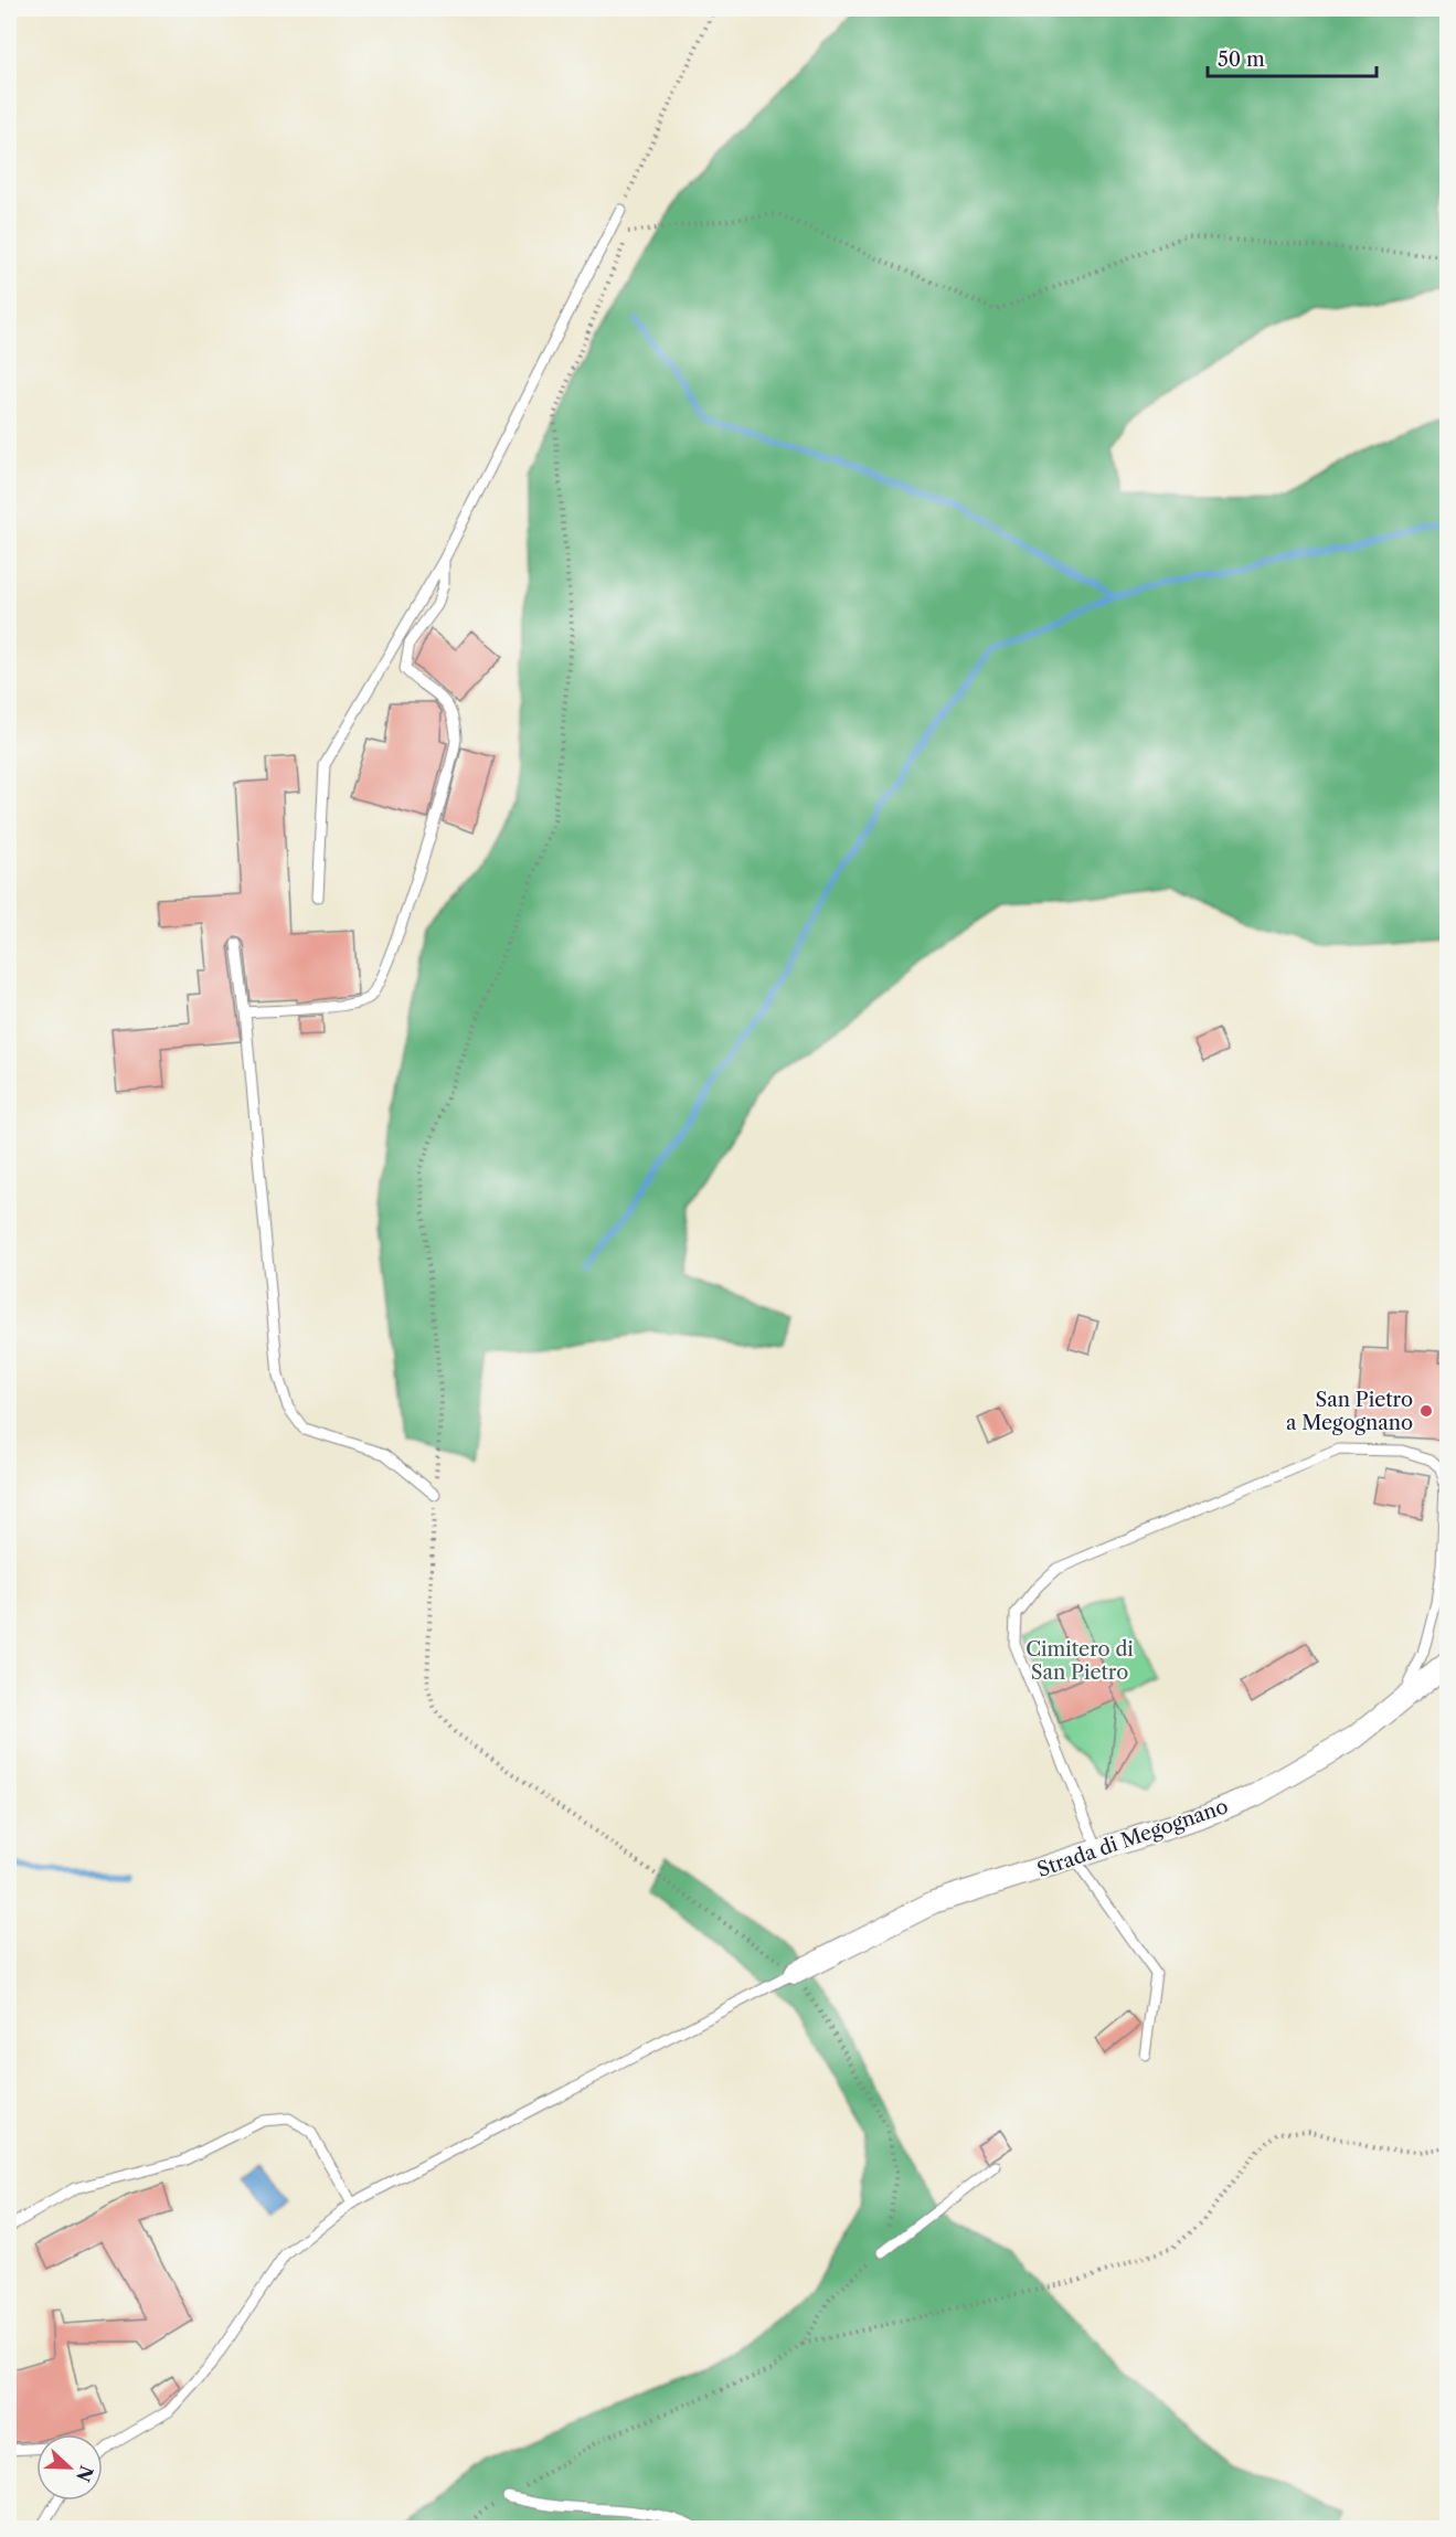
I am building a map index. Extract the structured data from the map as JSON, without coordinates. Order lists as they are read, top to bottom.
{
  "streets": {
    "street": ["Strada di Megognano"]
  },
  "parks": ["Cimitero di San Pietro"],
  "places": ["San Pietro a Megognano"],
  "scale_bar": "50 m",
  "north": "right"
}
